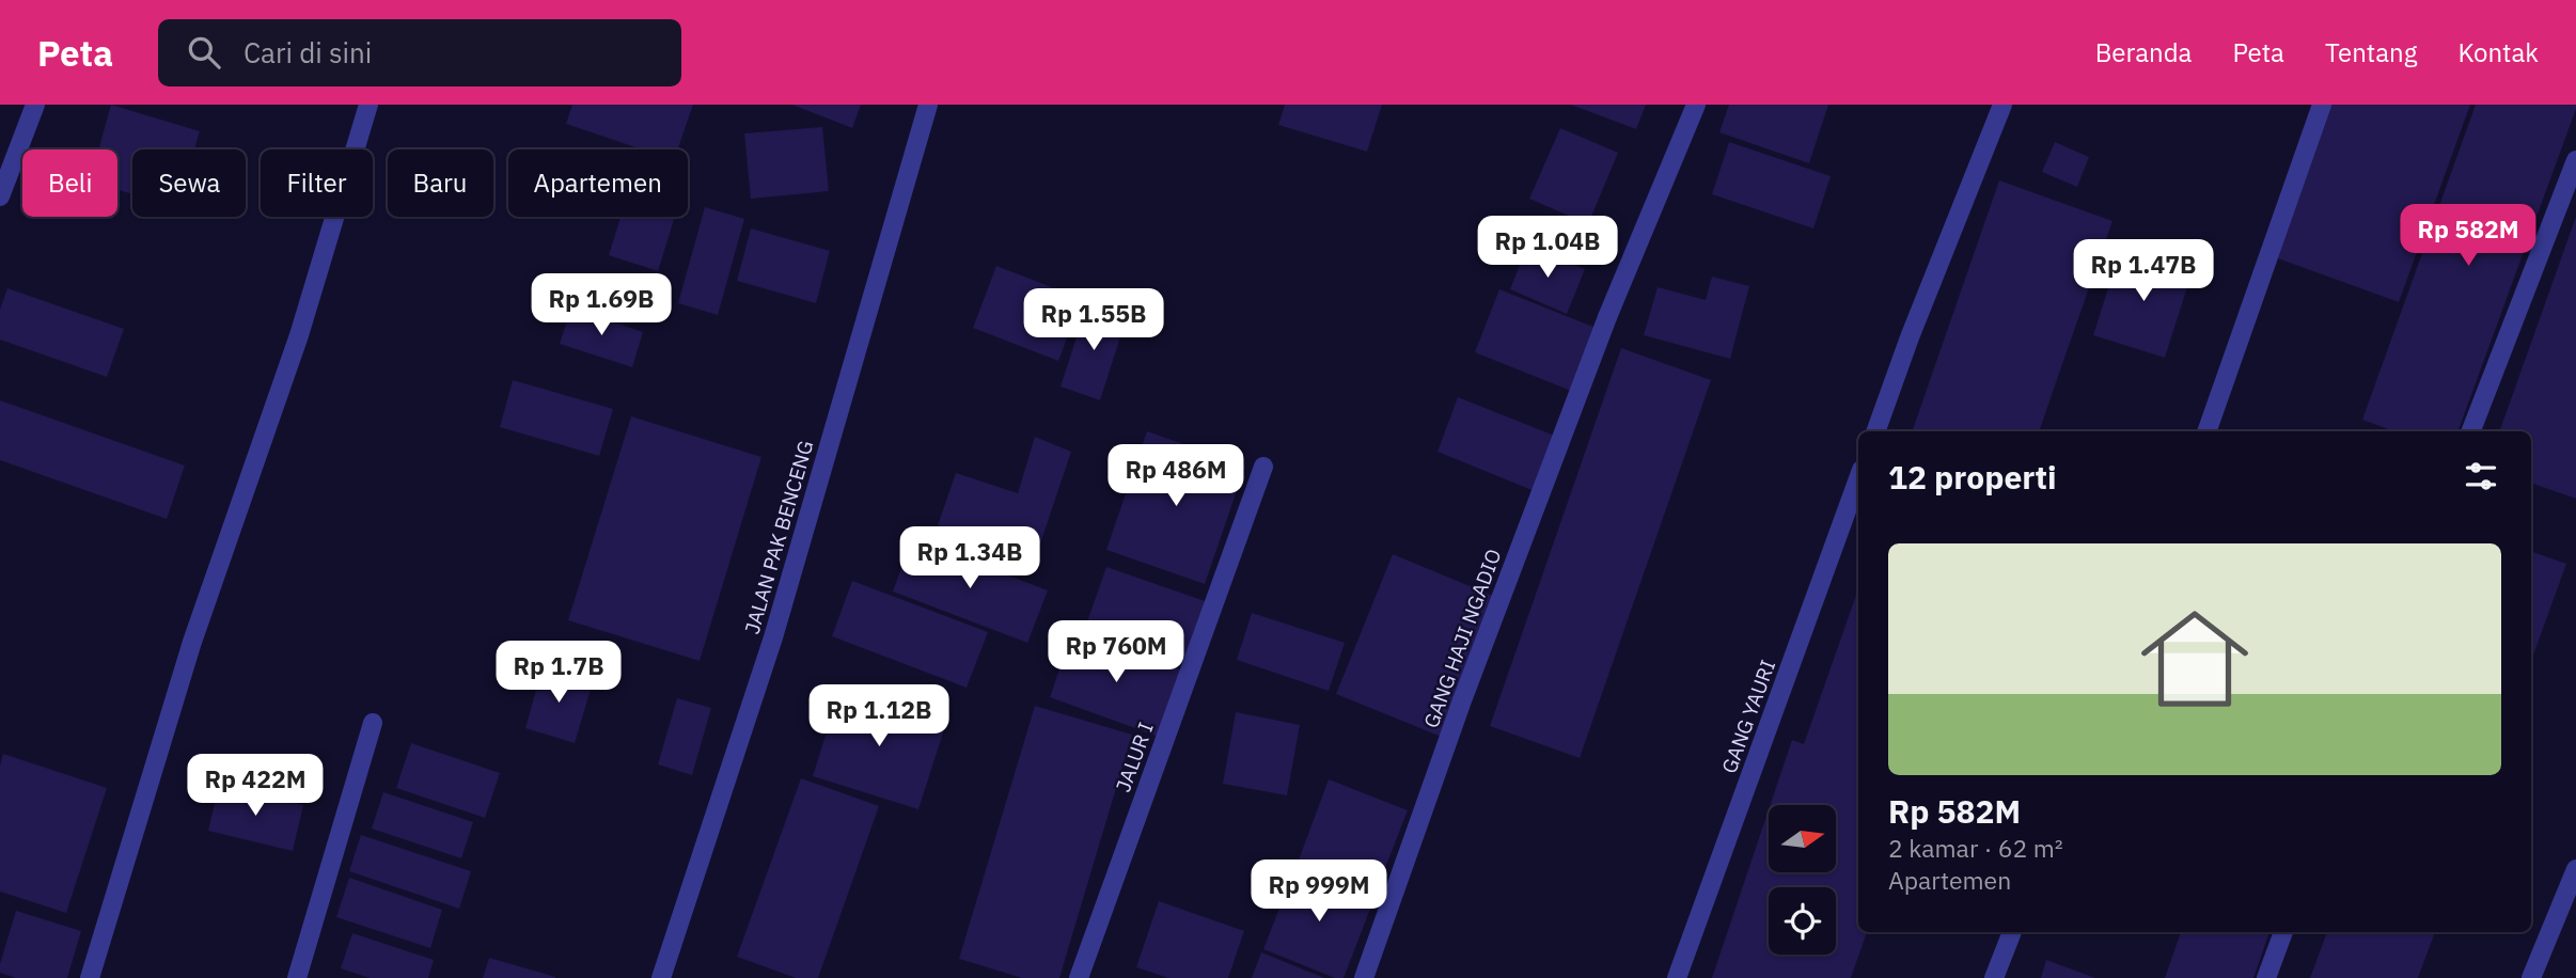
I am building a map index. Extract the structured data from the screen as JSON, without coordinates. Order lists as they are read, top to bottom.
{
  "streets": {
    "street": [
      "JALAN PAK BENCENG",
      "GANG HAJI NGADIO",
      "GANG YAURI",
      "JALUR I"
    ]
  },
  "north": "right",
  "page": {
    "header": "Peta",
    "search": "Cari di sini",
    "nav": [
      "Beranda",
      "Peta",
      "Tentang",
      "Kontak"
    ],
    "chip": [
      "Beli",
      "Sewa",
      "Filter",
      "Baru",
      "Apartemen"
    ],
    "price": [
      "Rp 582M",
      "Rp 1.04B",
      "Rp 1.47B",
      "Rp 1.69B",
      "Rp 1.55B",
      "Rp 486M",
      "Rp 1.34B",
      "Rp 760M",
      "Rp 1.7B",
      "Rp 1.12B",
      "Rp 422M",
      "Rp 999M"
    ],
    "heading": "12 properti",
    "list": [
      {
        "name": "Rp 582M",
        "note": "2 kamar · 62 m² · Apartemen"
      }
    ]
  }
}
